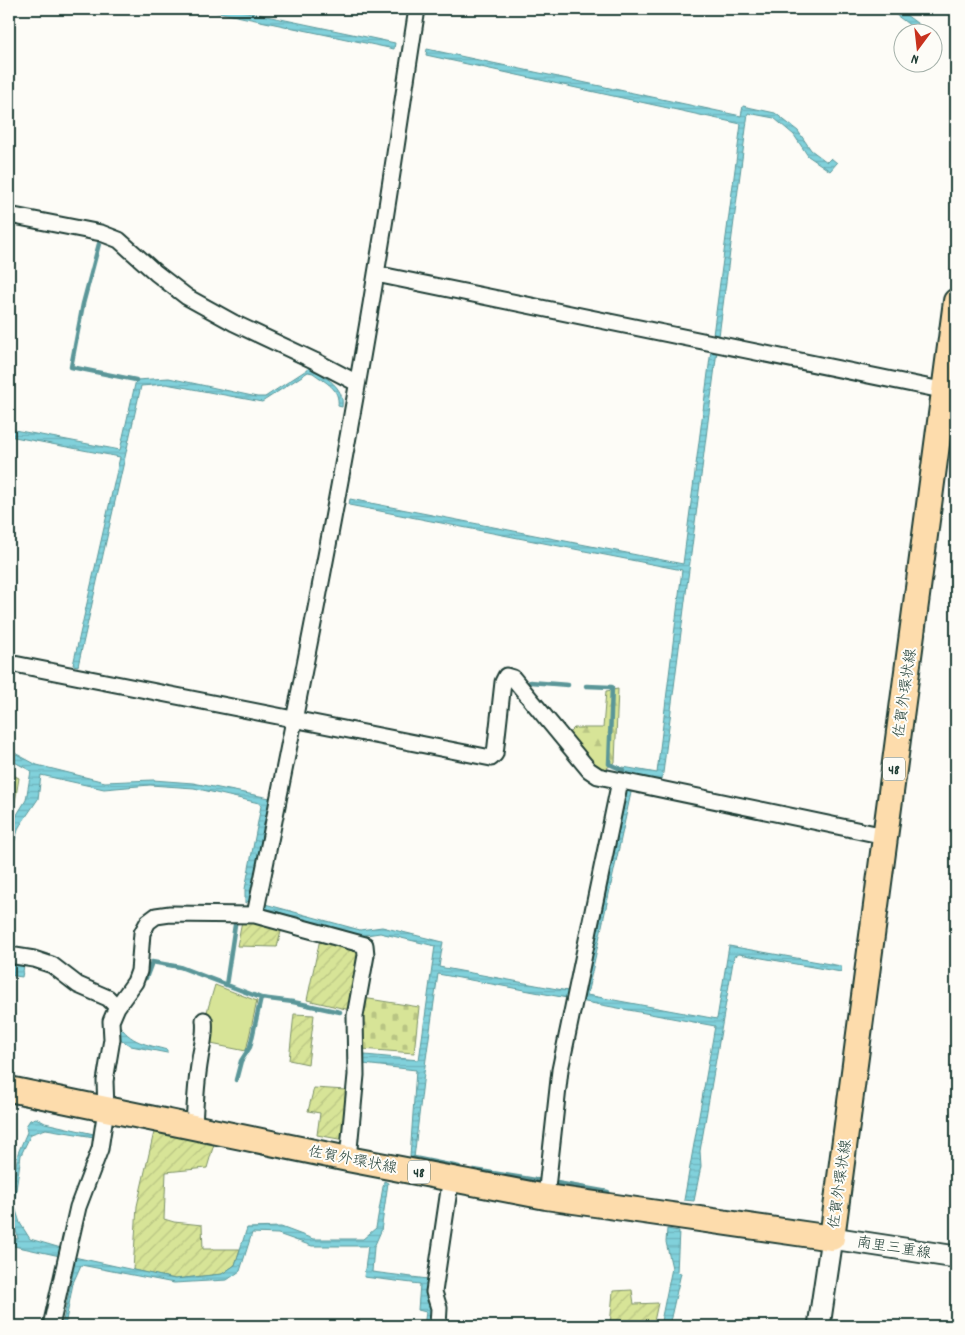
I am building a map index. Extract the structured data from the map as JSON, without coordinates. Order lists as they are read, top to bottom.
{
  "streets": {
    "main road": ["佐賀外環状線", "48"],
    "street": ["南里三重線"]
  },
  "crossings": [
    ["佐賀外環状線", "南里三重線"]
  ],
  "north": "bottom"
}
